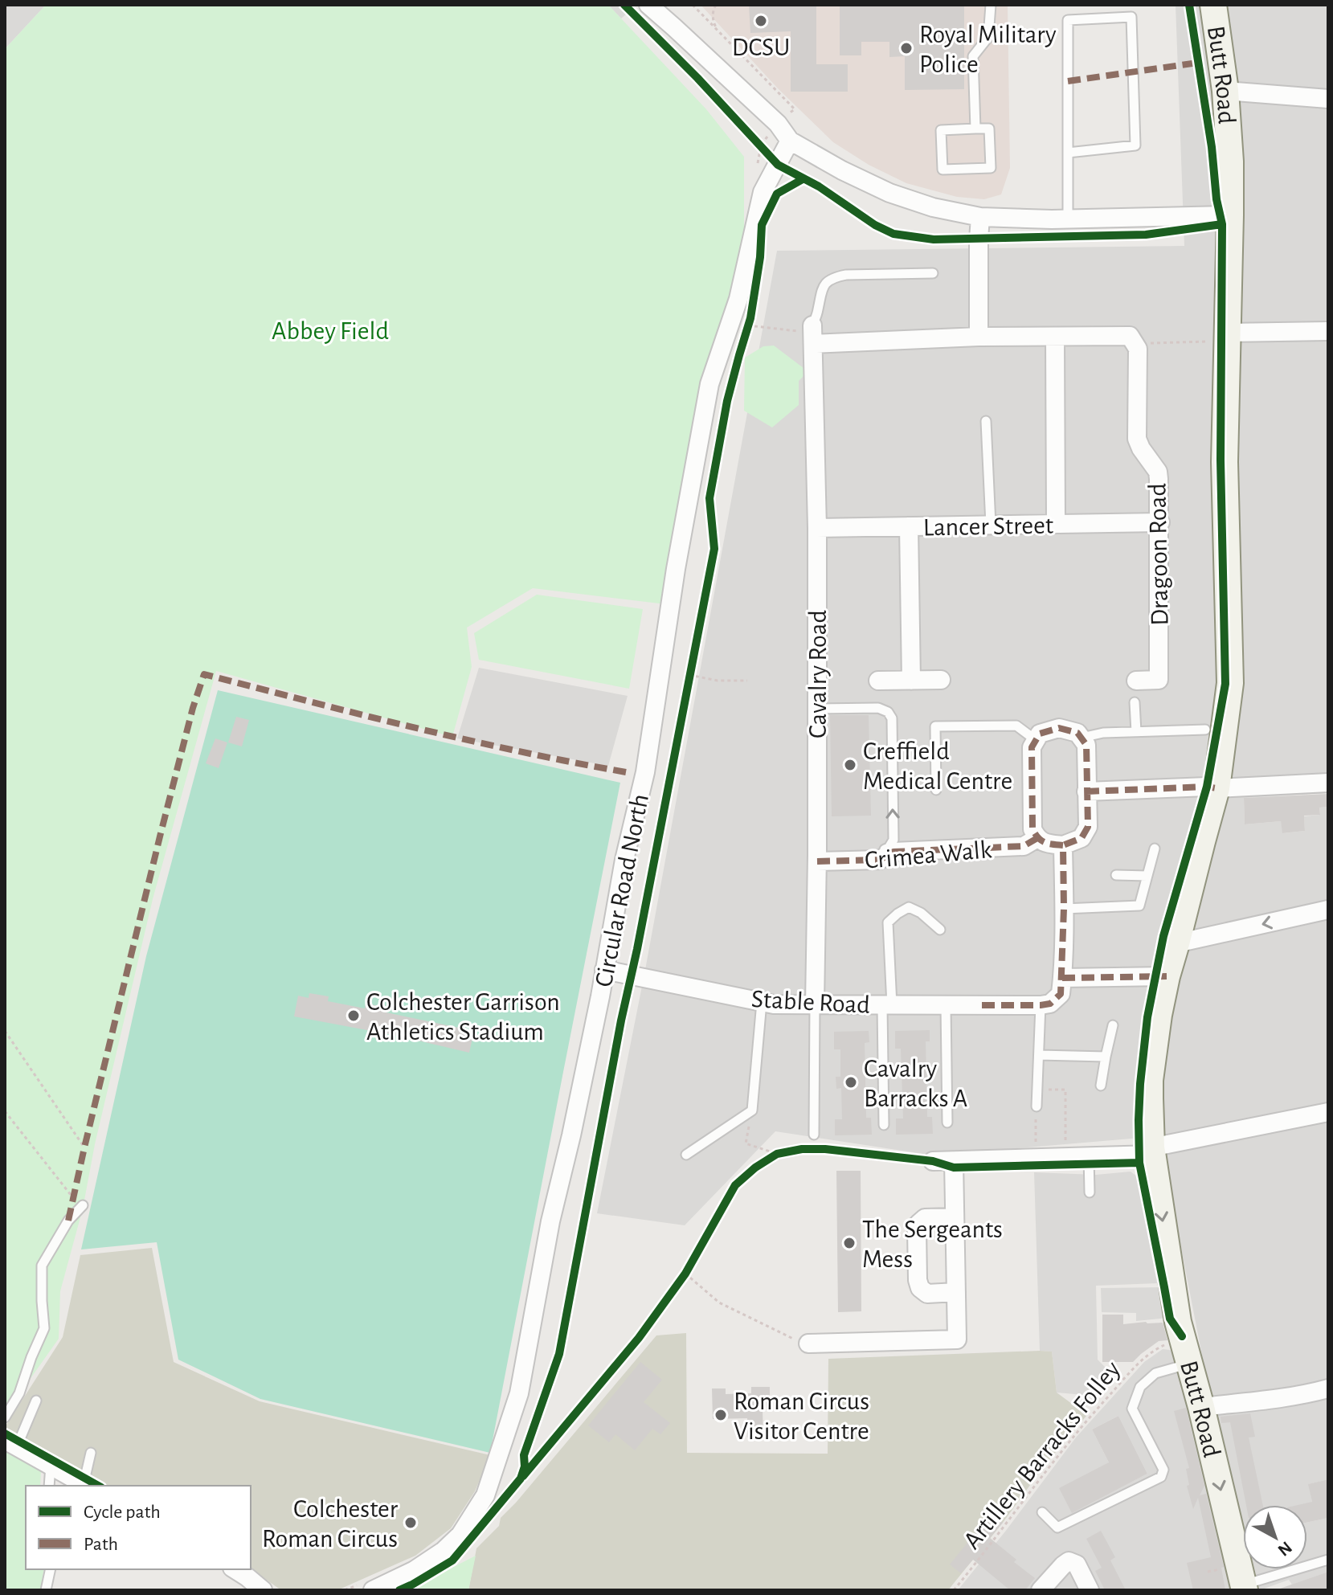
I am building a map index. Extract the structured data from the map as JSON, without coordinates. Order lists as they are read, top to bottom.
{
  "streets": {
    "main road": ["Butt Road"],
    "street": [
      "Lancer Street",
      "Dragoon Road",
      "Cavalry Road",
      "Crimea Walk",
      "Circular Road North",
      "Stable Road"
    ],
    "path": ["Artillery Barracks Folley"]
  },
  "crossings": [
    ["Lancer Street", "Dragoon Road"],
    ["Lancer Street", "Cavalry Road"],
    ["Cavalry Road", "Crimea Walk"],
    ["Cavalry Road", "Stable Road"],
    ["Circular Road North", "Stable Road"]
  ],
  "parks": ["Abbey Field"],
  "places": [
    "DCSU",
    "Royal Military Police",
    "Creffield Medical Centre",
    "Colchester Garrison Athletics Stadium",
    "Cavalry Barracks A",
    "The Sergeants Mess",
    "Roman Circus Visitor Centre",
    "Colchester Roman Circus"
  ],
  "legend": ["Cycle path", "Path"],
  "north": "bottom right"
}
